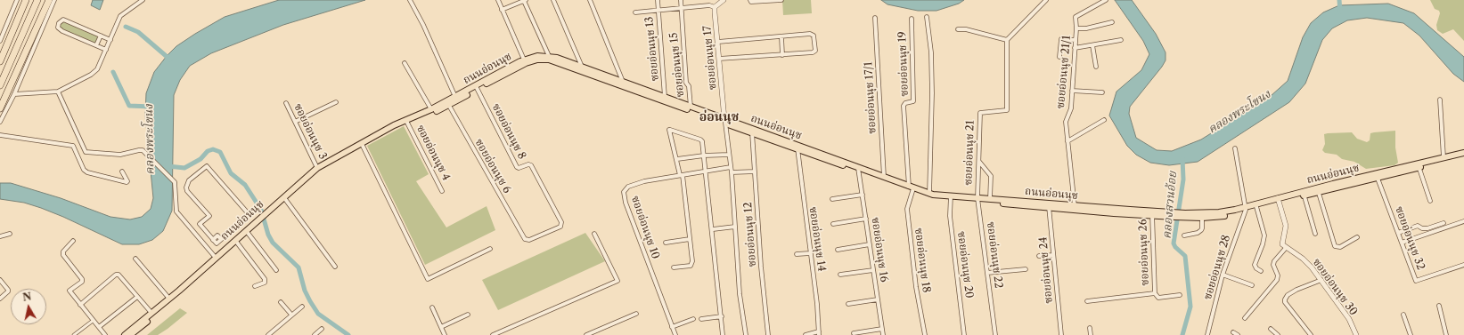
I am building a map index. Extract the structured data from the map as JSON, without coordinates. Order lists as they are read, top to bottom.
{
  "streets": {
    "main road": ["ถนนอ่อนนุช"],
    "street": [
      "ซอยอ่อนนุช 13",
      "ซอยอ่อนนุช 17",
      "ซอยอ่อนนุช 19",
      "ซอยอ่อนนุช 15",
      "ซอยอ่อนนุช 21/1",
      "ซอยอ่อนนุช 17/1",
      "ซอยอ่อนนุช 3",
      "ซอยอ่อนนุช 8",
      "ซอยอ่อนนุช 4",
      "ซอยอ่อนนุช 21",
      "ซอยอ่อนนุช 6",
      "ซอยอ่อนนุช 10",
      "ซอยอ่อนนุช 12",
      "ซอยอ่อนนุช 32",
      "ซอยอ่อนนุช 14",
      "ซอยอ่อนนุช 16",
      "ซอยอ่อนนุช 26",
      "ซอยอ่อนนุช 22",
      "ซอยอ่อนนุช 18",
      "ซอยอ่อนนุช 20",
      "ซอยอ่อนนุช 28",
      "ซอยอ่อนนุช 24",
      "ซอยอ่อนนุช 30"
    ]
  },
  "crossings": [
    ["ซอยอ่อนนุช 13", "ถนนอ่อนนุช"],
    ["ซอยอ่อนนุช 17", "ถนนอ่อนนุช"],
    ["ซอยอ่อนนุช 19", "ถนนอ่อนนุช"],
    ["ซอยอ่อนนุช 19", "ซอยอ่อนนุช 18"],
    ["ซอยอ่อนนุช 15", "ถนนอ่อนนุช"],
    ["ถนนอ่อนนุช", "ซอยอ่อนนุช 21/1"],
    ["ถนนอ่อนนุช", "ซอยอ่อนนุช 17/1"],
    ["ถนนอ่อนนุช", "ซอยอ่อนนุช 3"],
    ["ถนนอ่อนนุช", "ซอยอ่อนนุช 8"],
    ["ถนนอ่อนนุช", "ซอยอ่อนนุช 4"],
    ["ถนนอ่อนนุช", "ซอยอ่อนนุช 21"],
    ["ถนนอ่อนนุช", "ซอยอ่อนนุช 6"],
    ["ถนนอ่อนนุช", "ซอยอ่อนนุช 12"],
    ["ถนนอ่อนนุช", "ซอยอ่อนนุช 32"],
    ["ถนนอ่อนนุช", "ซอยอ่อนนุช 14"],
    ["ถนนอ่อนนุช", "ซอยอ่อนนุช 16"],
    ["ถนนอ่อนนุช", "ซอยอ่อนนุช 26"],
    ["ถนนอ่อนนุช", "ซอยอ่อนนุช 22"],
    ["ถนนอ่อนนุช", "ซอยอ่อนนุช 18"],
    ["ถนนอ่อนนุช", "ซอยอ่อนนุช 20"],
    ["ถนนอ่อนนุช", "ซอยอ่อนนุช 28"],
    ["ถนนอ่อนนุช", "ซอยอ่อนนุช 24"],
    ["ซอยอ่อนนุช 8", "ซอยอ่อนนุช 6"],
    ["ซอยอ่อนนุช 21", "ซอยอ่อนนุช 22"]
  ],
  "districts": ["อ่อนนุช"],
  "water": ["คลองพระโขนง", "คลองสวนอ้อย"],
  "north": "top"
}
